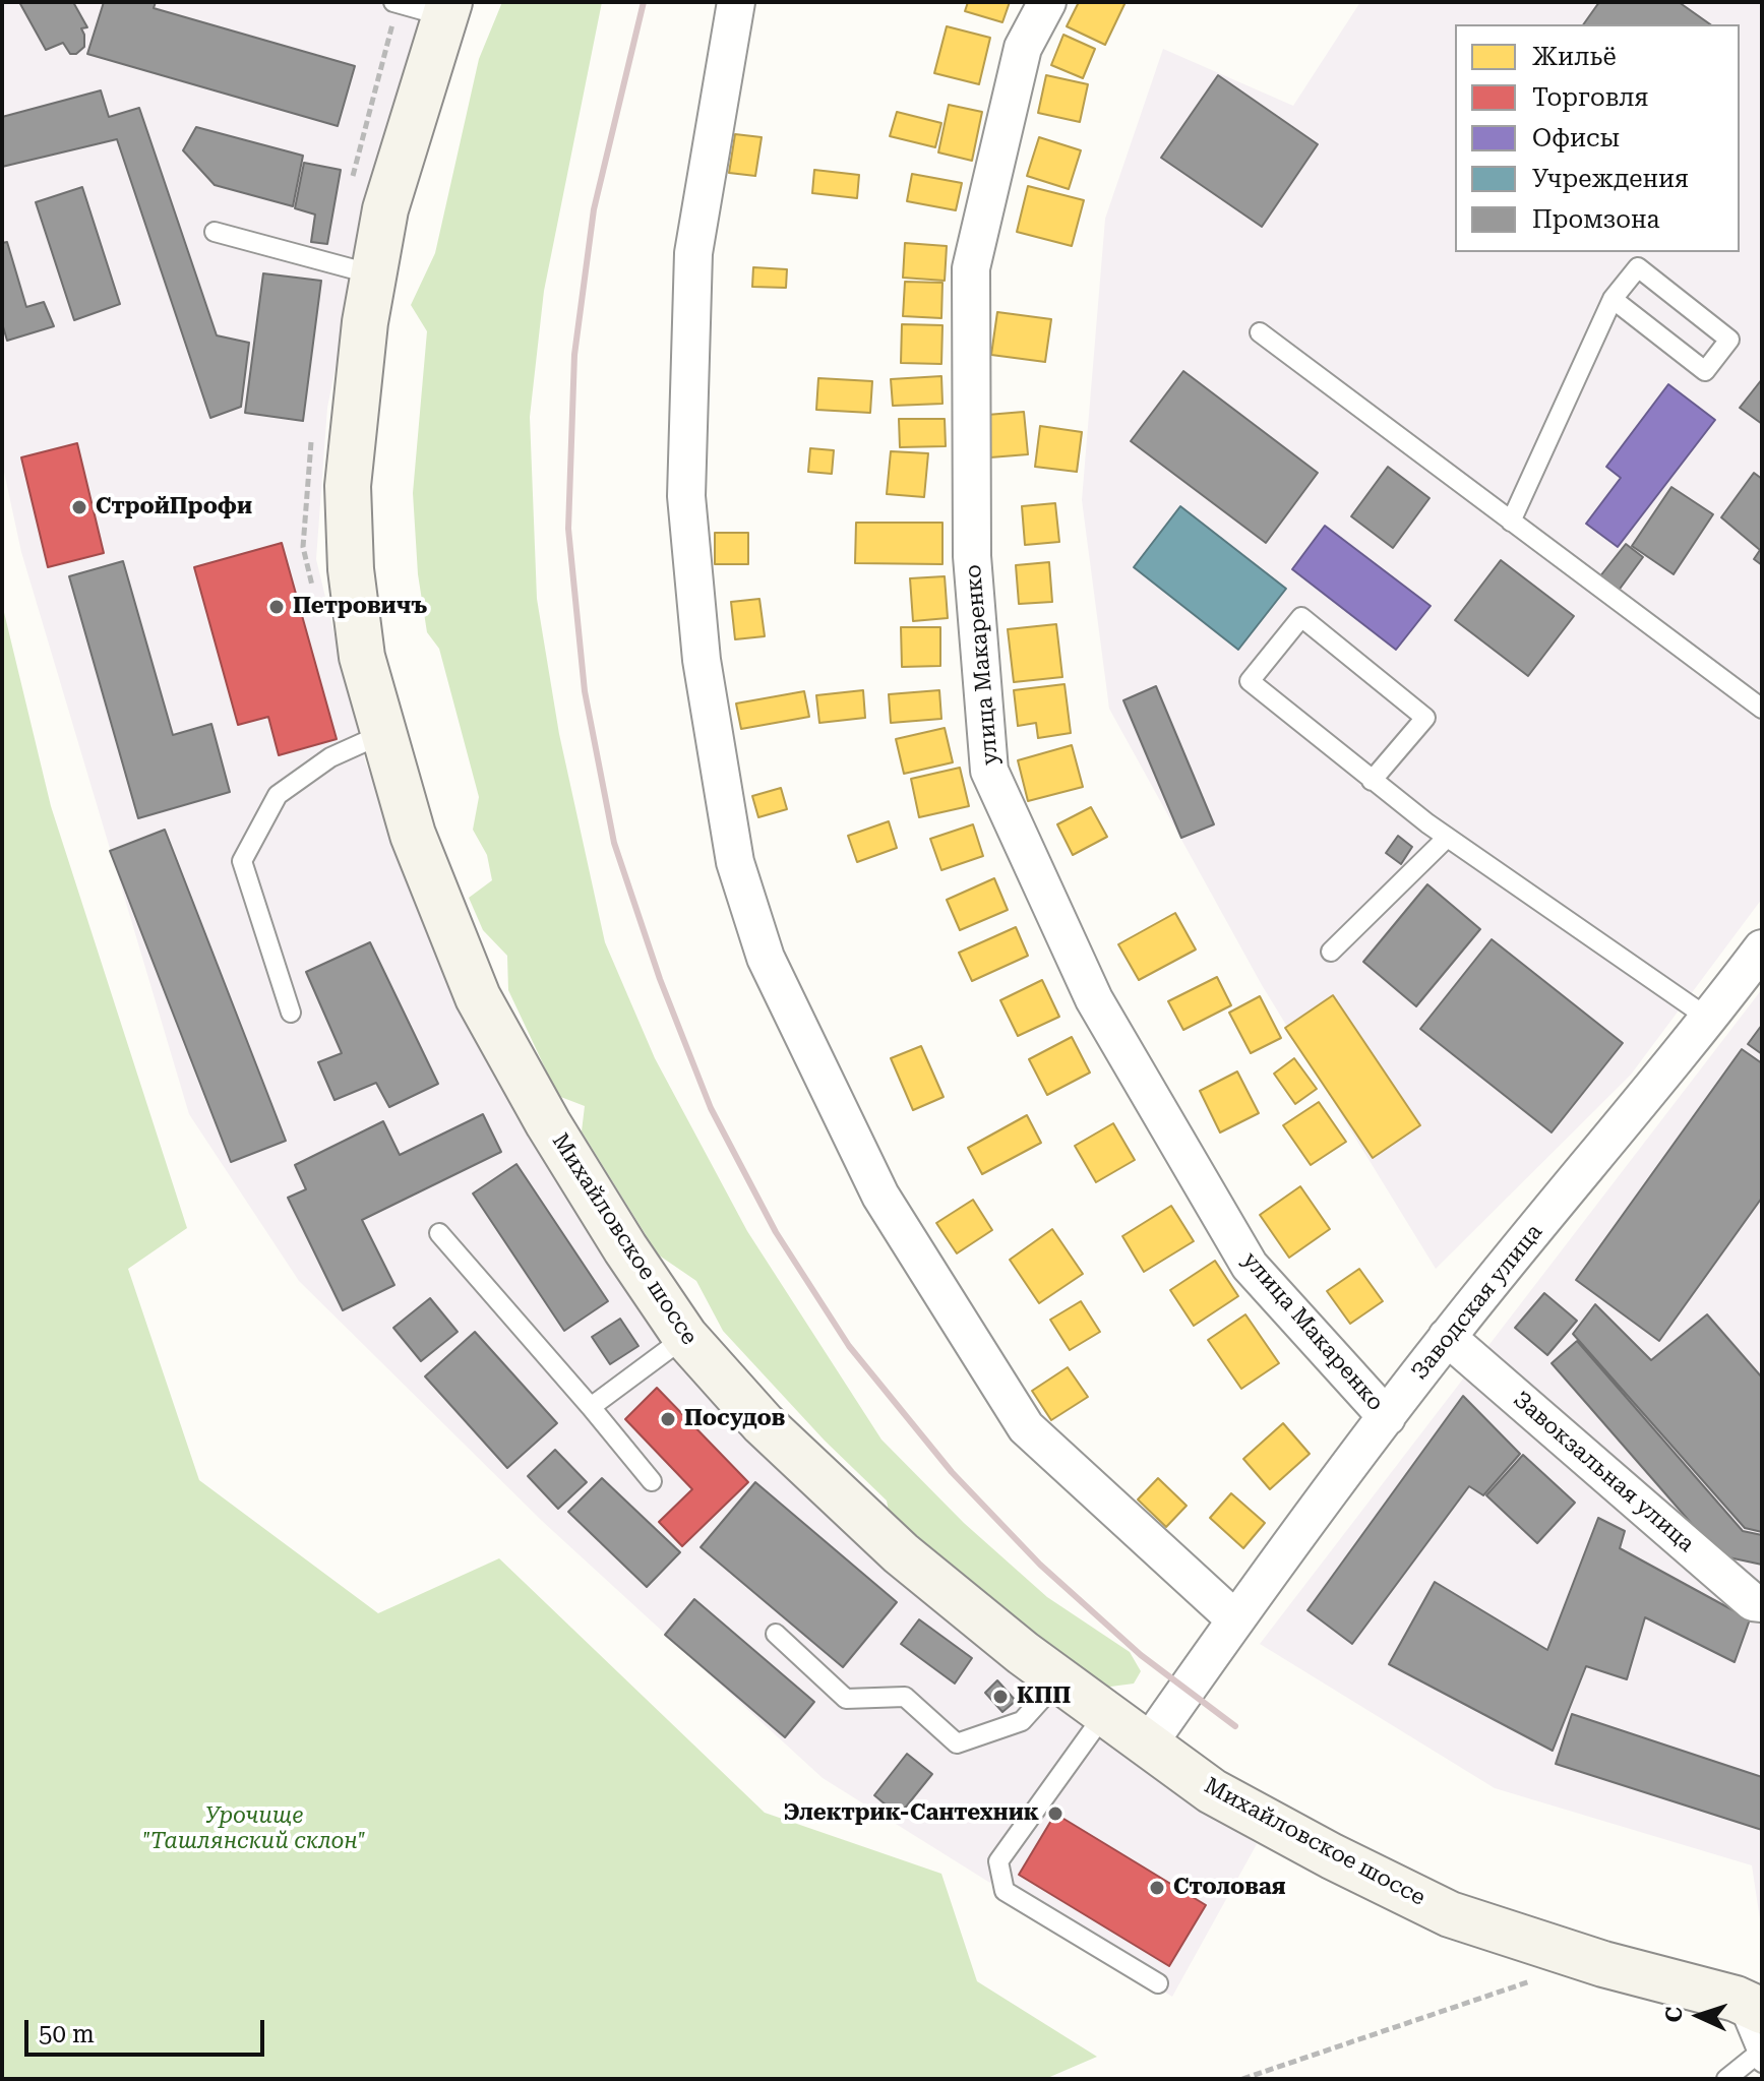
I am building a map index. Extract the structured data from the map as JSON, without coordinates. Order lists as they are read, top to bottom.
{
  "streets": {
    "main road": ["Михайловское шоссе"],
    "street": ["улица Макаренко", "Заводская улица", "Завокзальная улица"]
  },
  "crossings": [
    ["улица Макаренко", "Заводская улица"],
    ["Михайловское шоссе", "Заводская улица"],
    ["Заводская улица", "Завокзальная улица"]
  ],
  "parks": ["Урочище \"Ташлянский склон\""],
  "places": [
    "СтройПрофи",
    "Петровичъ",
    "Посудов",
    "КПП",
    "Электрик-Сантехник",
    "Столовая"
  ],
  "legend": [
    "Жильё",
    "Торговля",
    "Офисы",
    "Учреждения",
    "Промзона"
  ],
  "scale_bar": "50 m",
  "north": "left"
}
